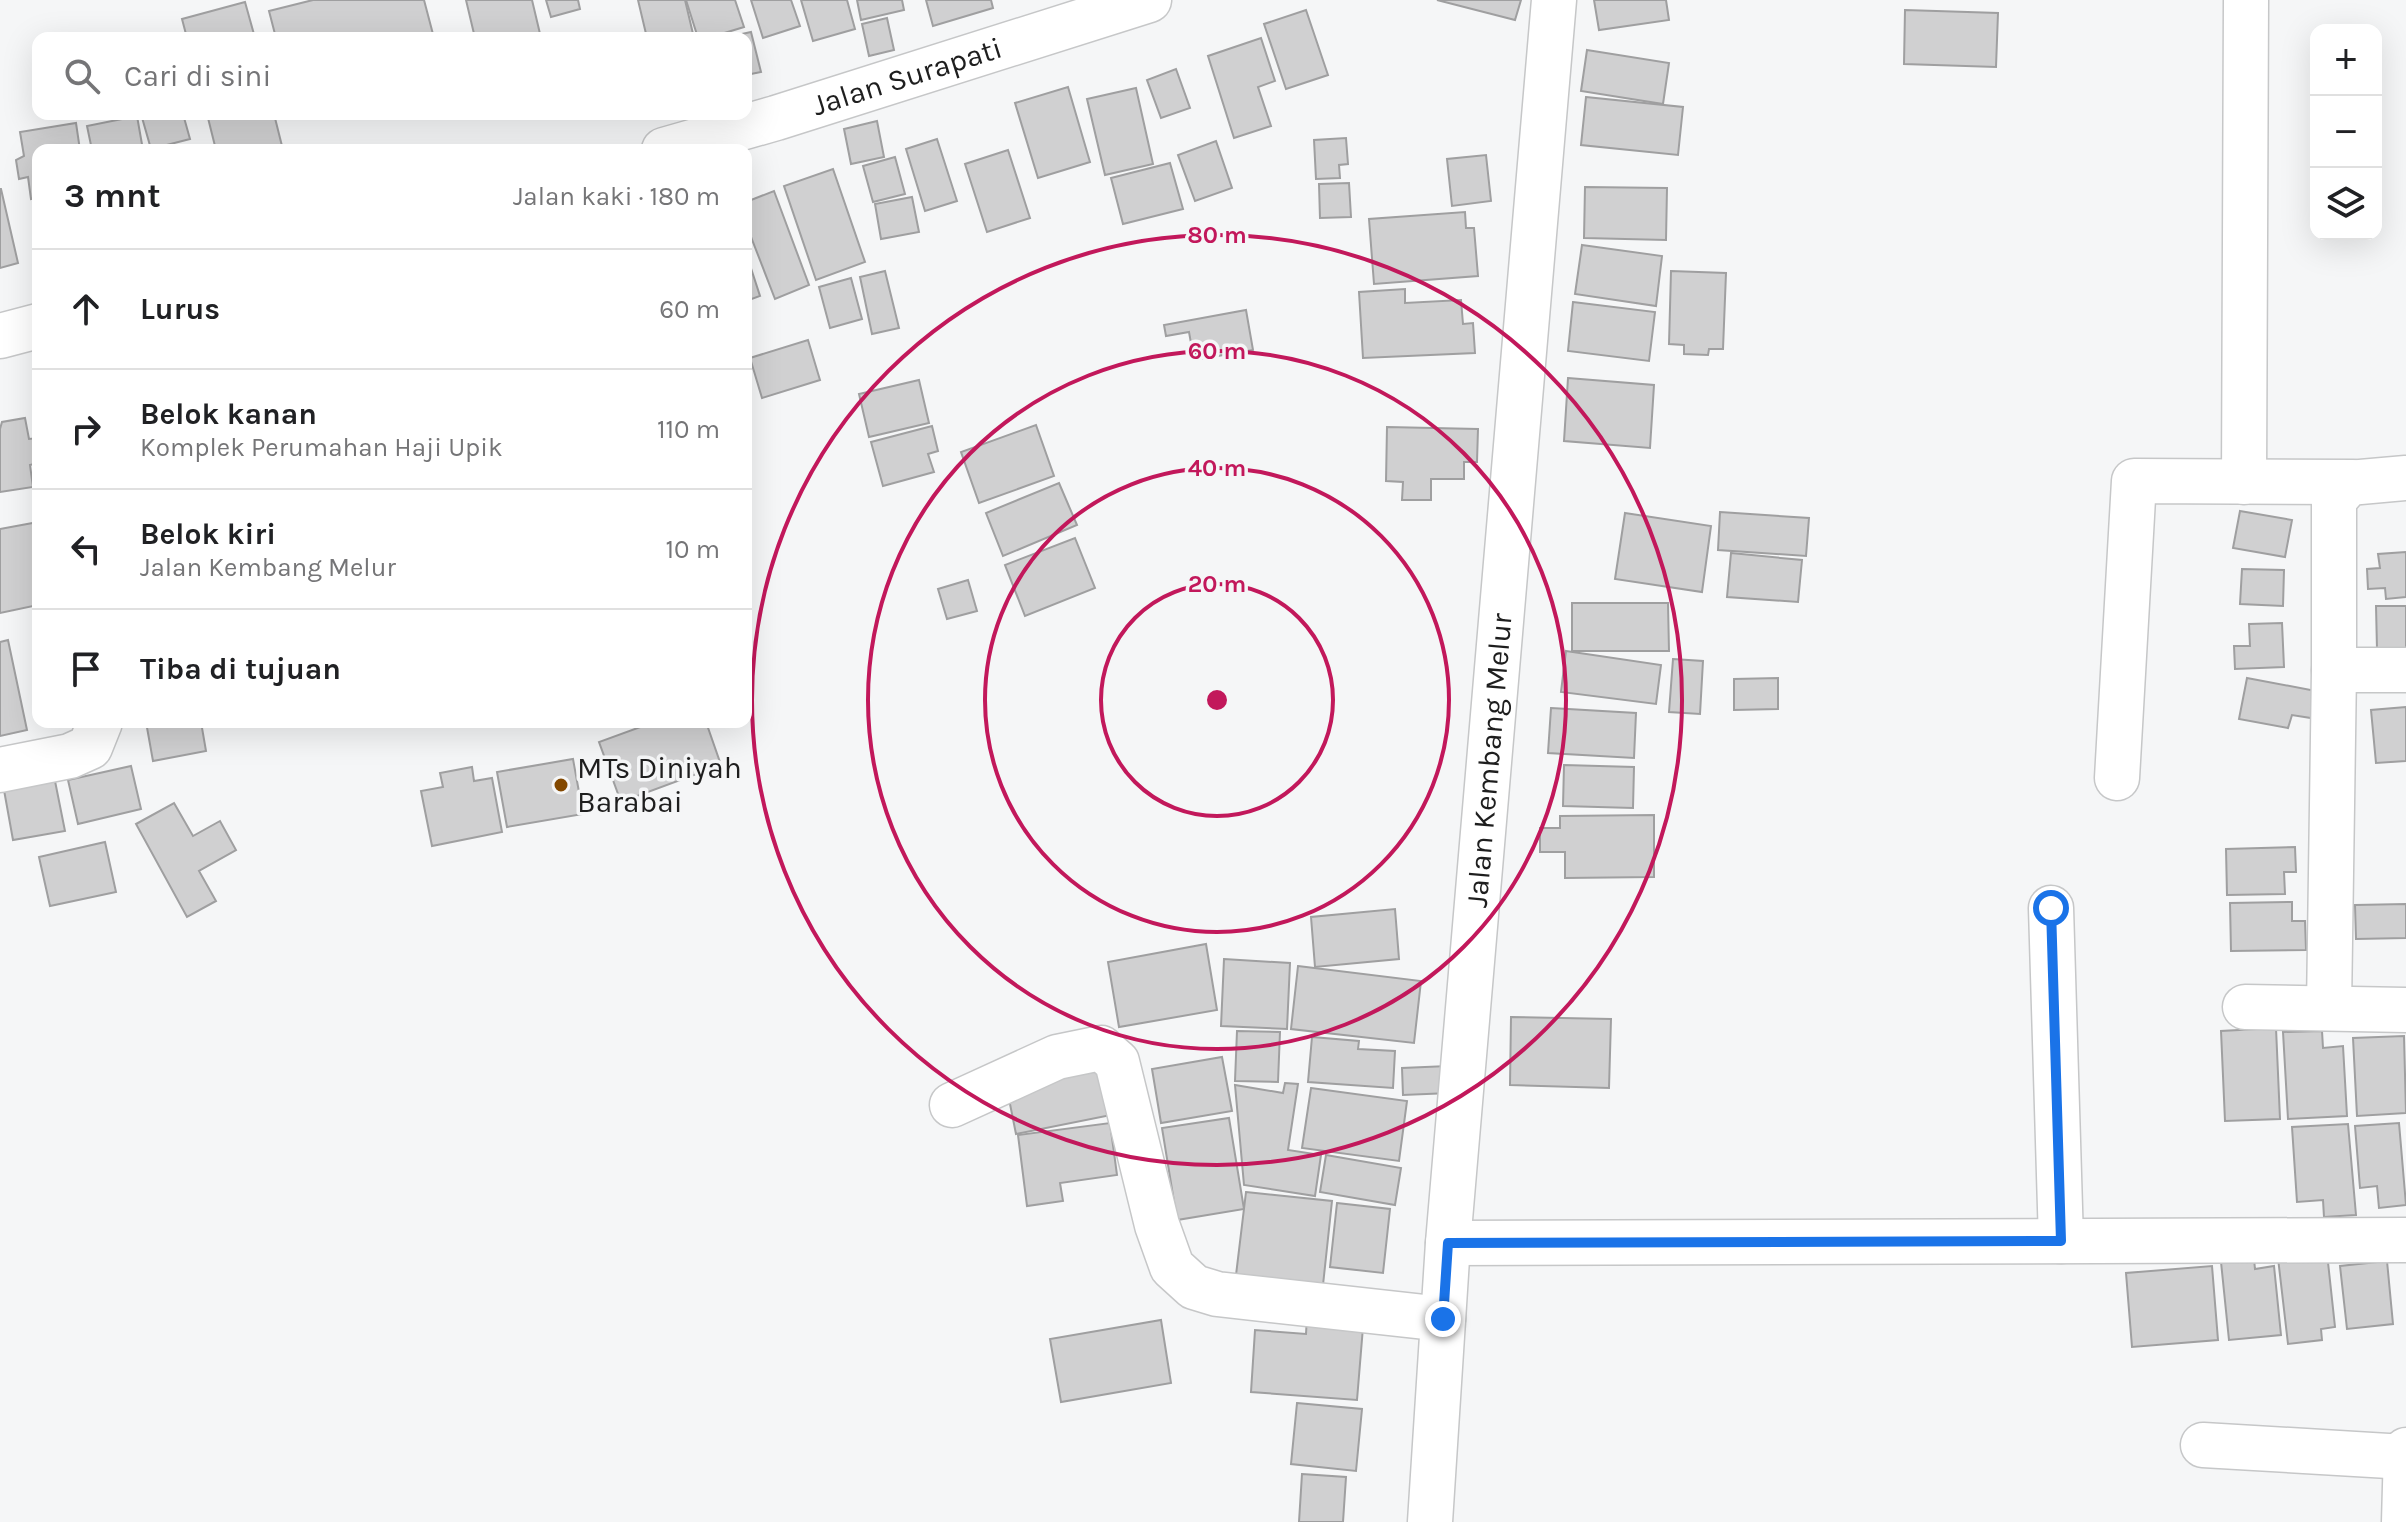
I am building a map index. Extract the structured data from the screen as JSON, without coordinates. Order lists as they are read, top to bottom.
{
  "streets": {
    "street": ["Jalan Surapati", "Jalan Kembang Melur"]
  },
  "places": ["MTs Diniyah Barabai"],
  "page": {
    "map_buttons": ["+", "−"],
    "search": "Cari di sini",
    "heading": ["3 mnt", "Jalan kaki · 180 m"],
    "list": [
      ["Lurus", "60 m"],
      ["Belok kanan", "Komplek Perumahan Haji Upik", "110 m"],
      ["Belok kiri", "Jalan Kembang Melur", "10 m"],
      "Tiba di tujuan"
    ]
  },
  "rings": [
    "80 m",
    "60 m",
    "40 m",
    "20 m"
  ]
}
